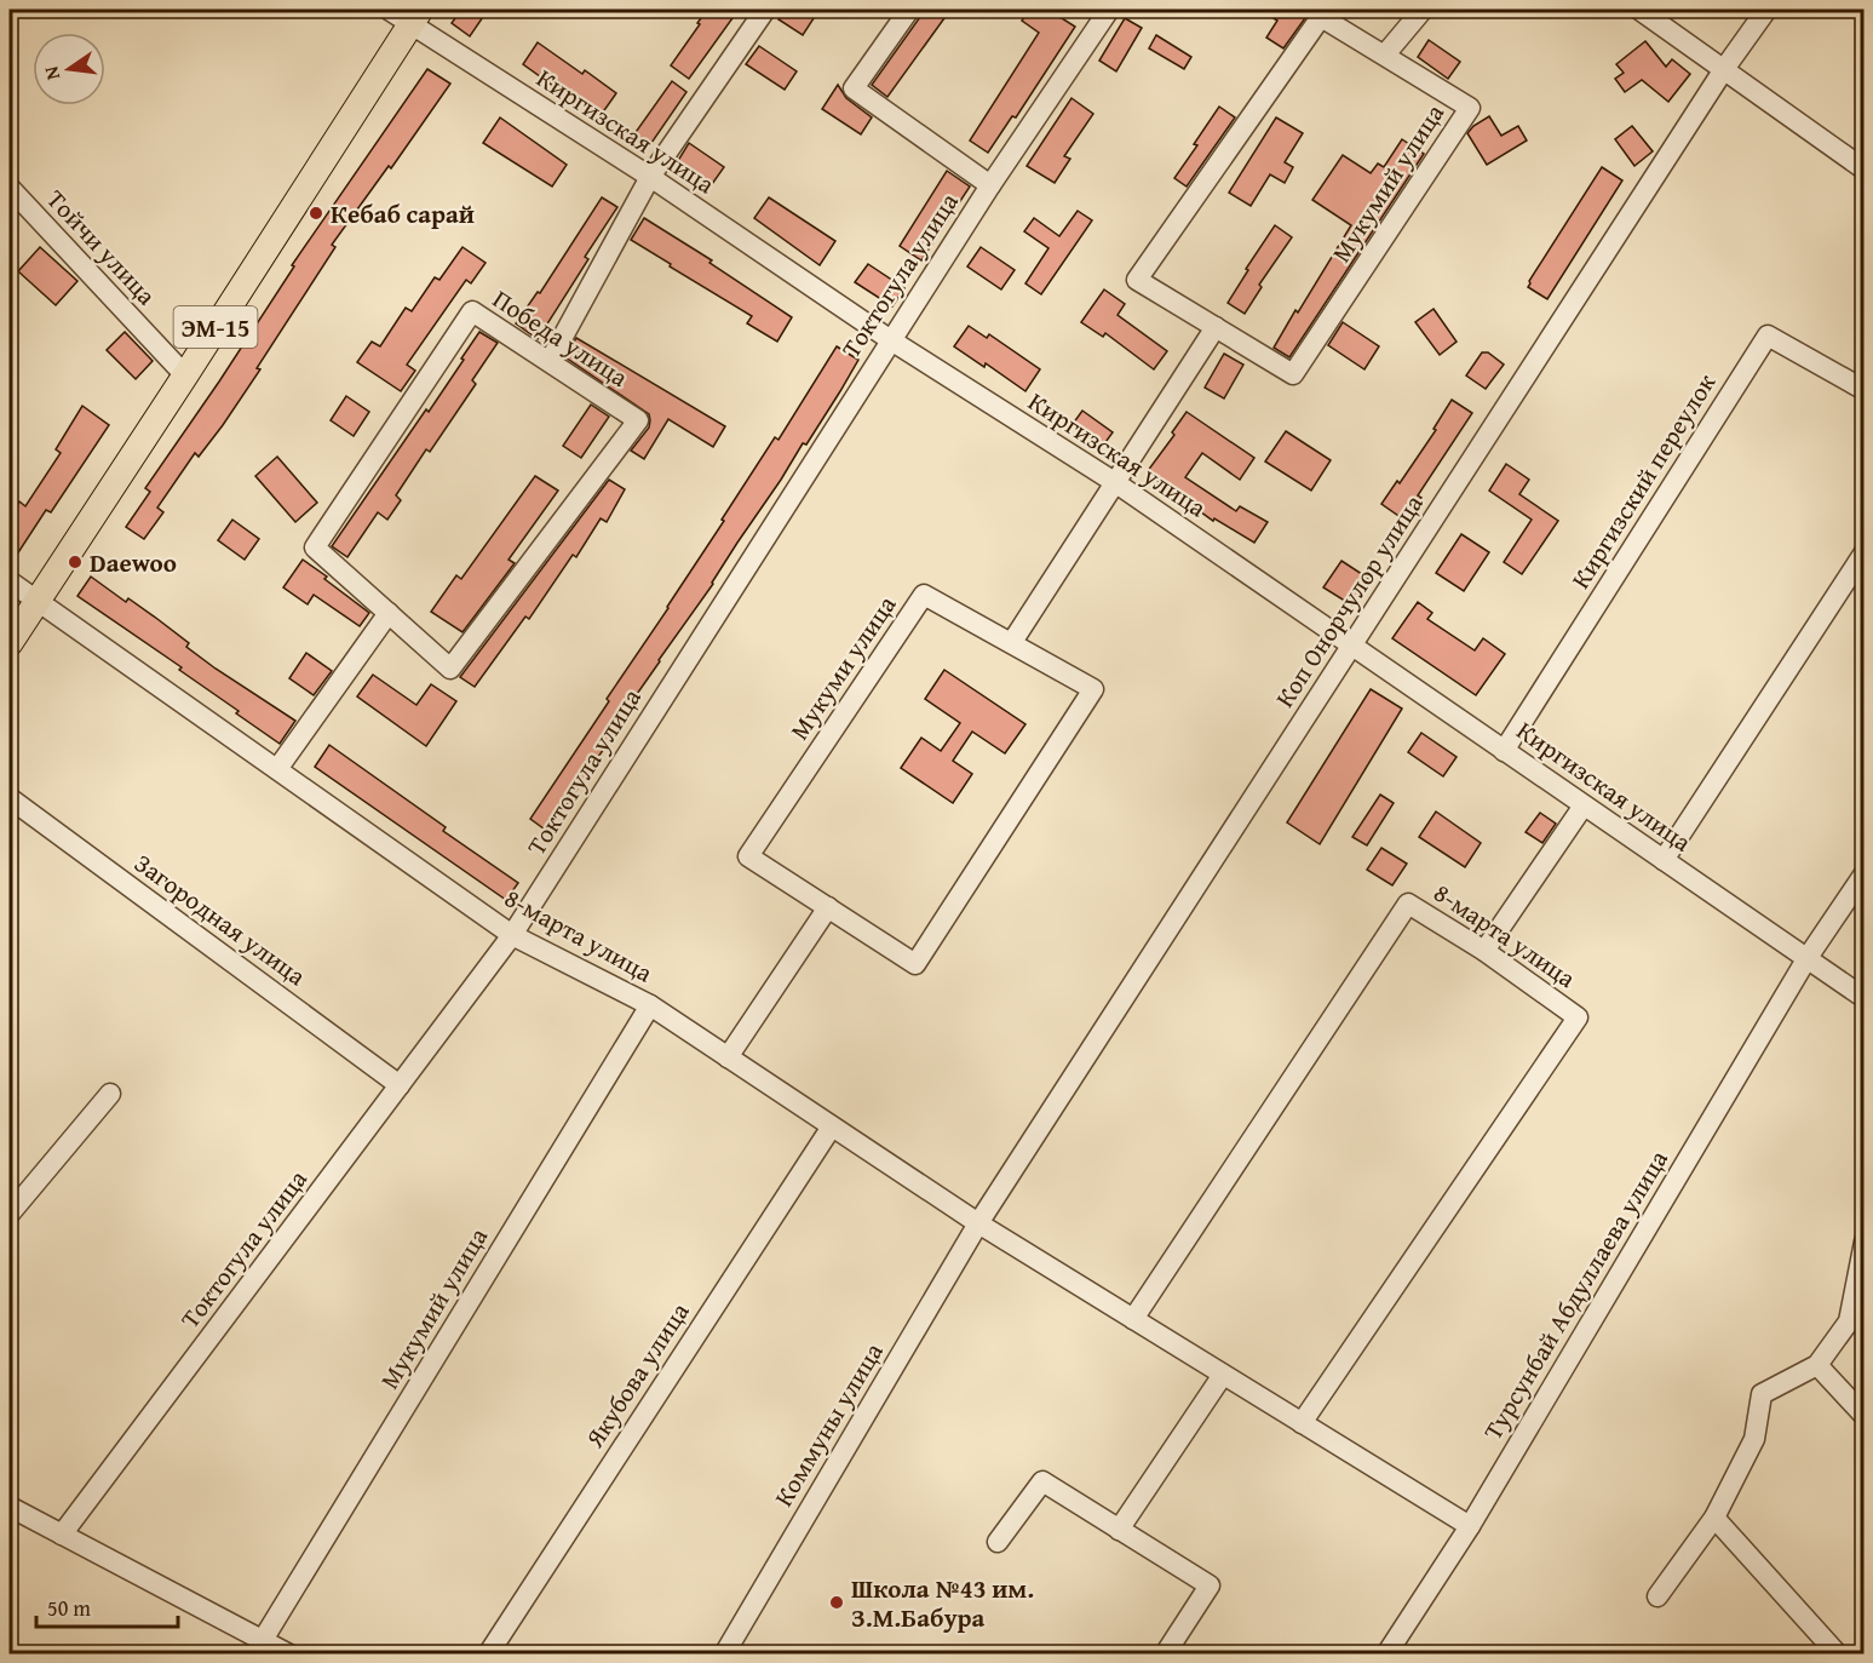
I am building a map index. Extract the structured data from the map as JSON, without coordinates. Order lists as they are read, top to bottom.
{
  "streets": {
    "main road": ["ЭМ-15"],
    "street": [
      "Киргизская улица",
      "Мукумий улица",
      "Тойчи улица",
      "Токтогула улица",
      "Победа улица",
      "Киргизский переулок",
      "Коп Онорчулор улица",
      "Мукуми улица",
      "Загородная улица",
      "8-марта улица",
      "Турсунбай Абдуллаева улица",
      "Якубова улица",
      "Коммуны улица"
    ]
  },
  "crossings": [
    ["Киргизская улица", "Токтогула улица"],
    ["Киргизская улица", "ЭМ-15"],
    ["Киргизская улица", "Киргизский переулок"],
    ["Киргизская улица", "Коп Онорчулор улица"],
    ["Киргизская улица", "Турсунбай Абдуллаева улица"],
    ["Мукумий улица", "8-марта улица"],
    ["Тойчи улица", "ЭМ-15"],
    ["Токтогула улица", "Загородная улица"],
    ["Токтогула улица", "8-марта улица"],
    ["ЭМ-15", "8-марта улица"],
    ["Коп Онорчулор улица", "8-марта улица"],
    ["Коп Онорчулор улица", "Коммуны улица"],
    ["8-марта улица", "Турсунбай Абдуллаева улица"],
    ["8-марта улица", "Якубова улица"],
    ["8-марта улица", "Коммуны улица"]
  ],
  "places": ["Кебаб сарай", "Daewoo", "Школа №43 им. З.М.Бабура"],
  "scale_bar": "50 m",
  "north": "left"
}
